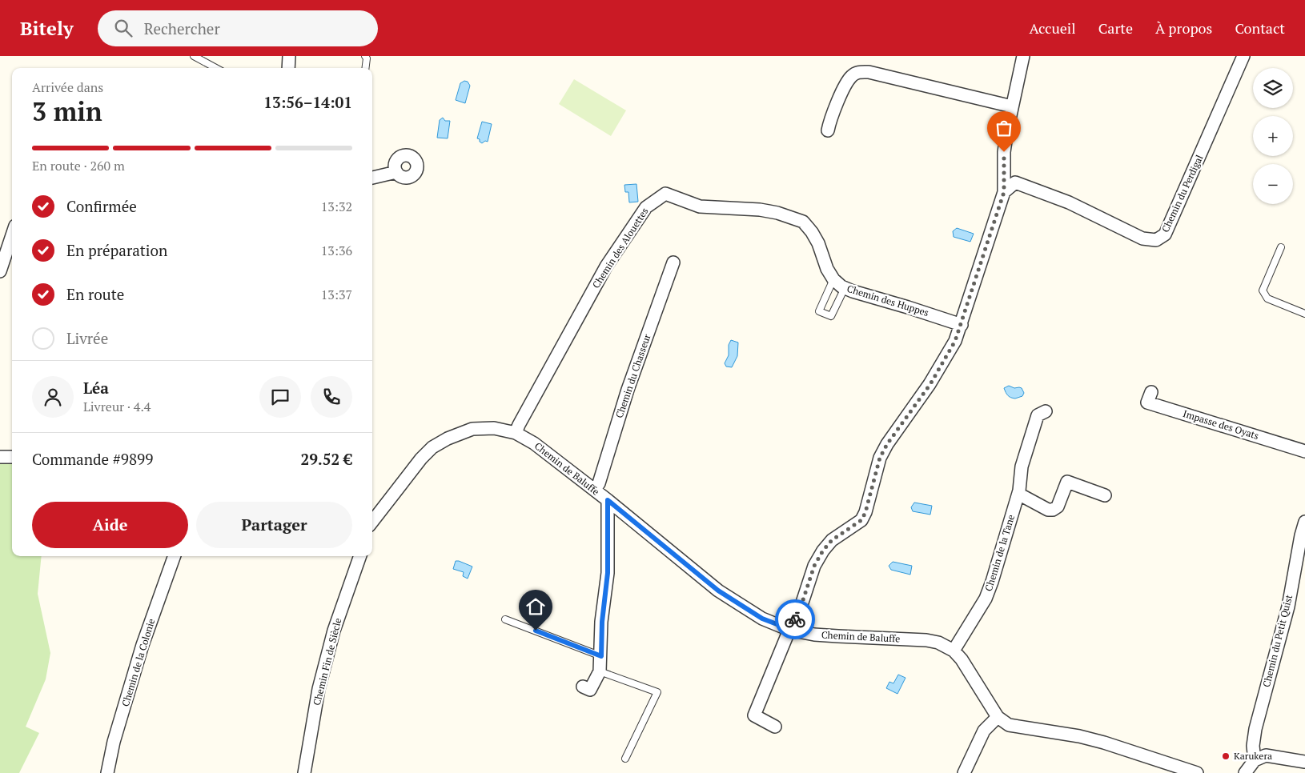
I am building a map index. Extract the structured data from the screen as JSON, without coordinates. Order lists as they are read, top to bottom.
{
  "streets": {
    "street": [
      "Chemin du Perdigal",
      "Chemin des Alouettes",
      "Chemin des Huppes",
      "Chemin du Chasseur",
      "Impasse des Oyats",
      "Chemin de Baluffe",
      "Chemin de la Tane",
      "Chemin du Petit Quist",
      "Chemin Fin de Siècle",
      "Chemin de la Colonie"
    ]
  },
  "crossings": [
    ["Chemin des Alouettes", "Chemin des Huppes"],
    ["Chemin des Alouettes", "Chemin de Baluffe"],
    ["Chemin du Chasseur", "Chemin de Baluffe"],
    ["Chemin de Baluffe", "Chemin de la Tane"]
  ],
  "places": ["Karukera"],
  "page": {
    "header": "Bitely",
    "search": "Rechercher",
    "nav": [
      "Accueil",
      "Carte",
      "À propos",
      "Contact"
    ],
    "map_buttons": ["+", "−"],
    "heading": ["3 min", "Arrivée dans", "13:56–14:01"],
    "panel": [
      "Léa",
      "Livreur · 4.4",
      "Commande #9899",
      "29.52 €"
    ],
    "bar": "En route · 260 m",
    "list": [
      ["Confirmée", "13:32"],
      ["En préparation", "13:36"],
      ["En route", "13:37"],
      "Livrée"
    ],
    "buttons": ["Aide", "Partager"]
  }
}
